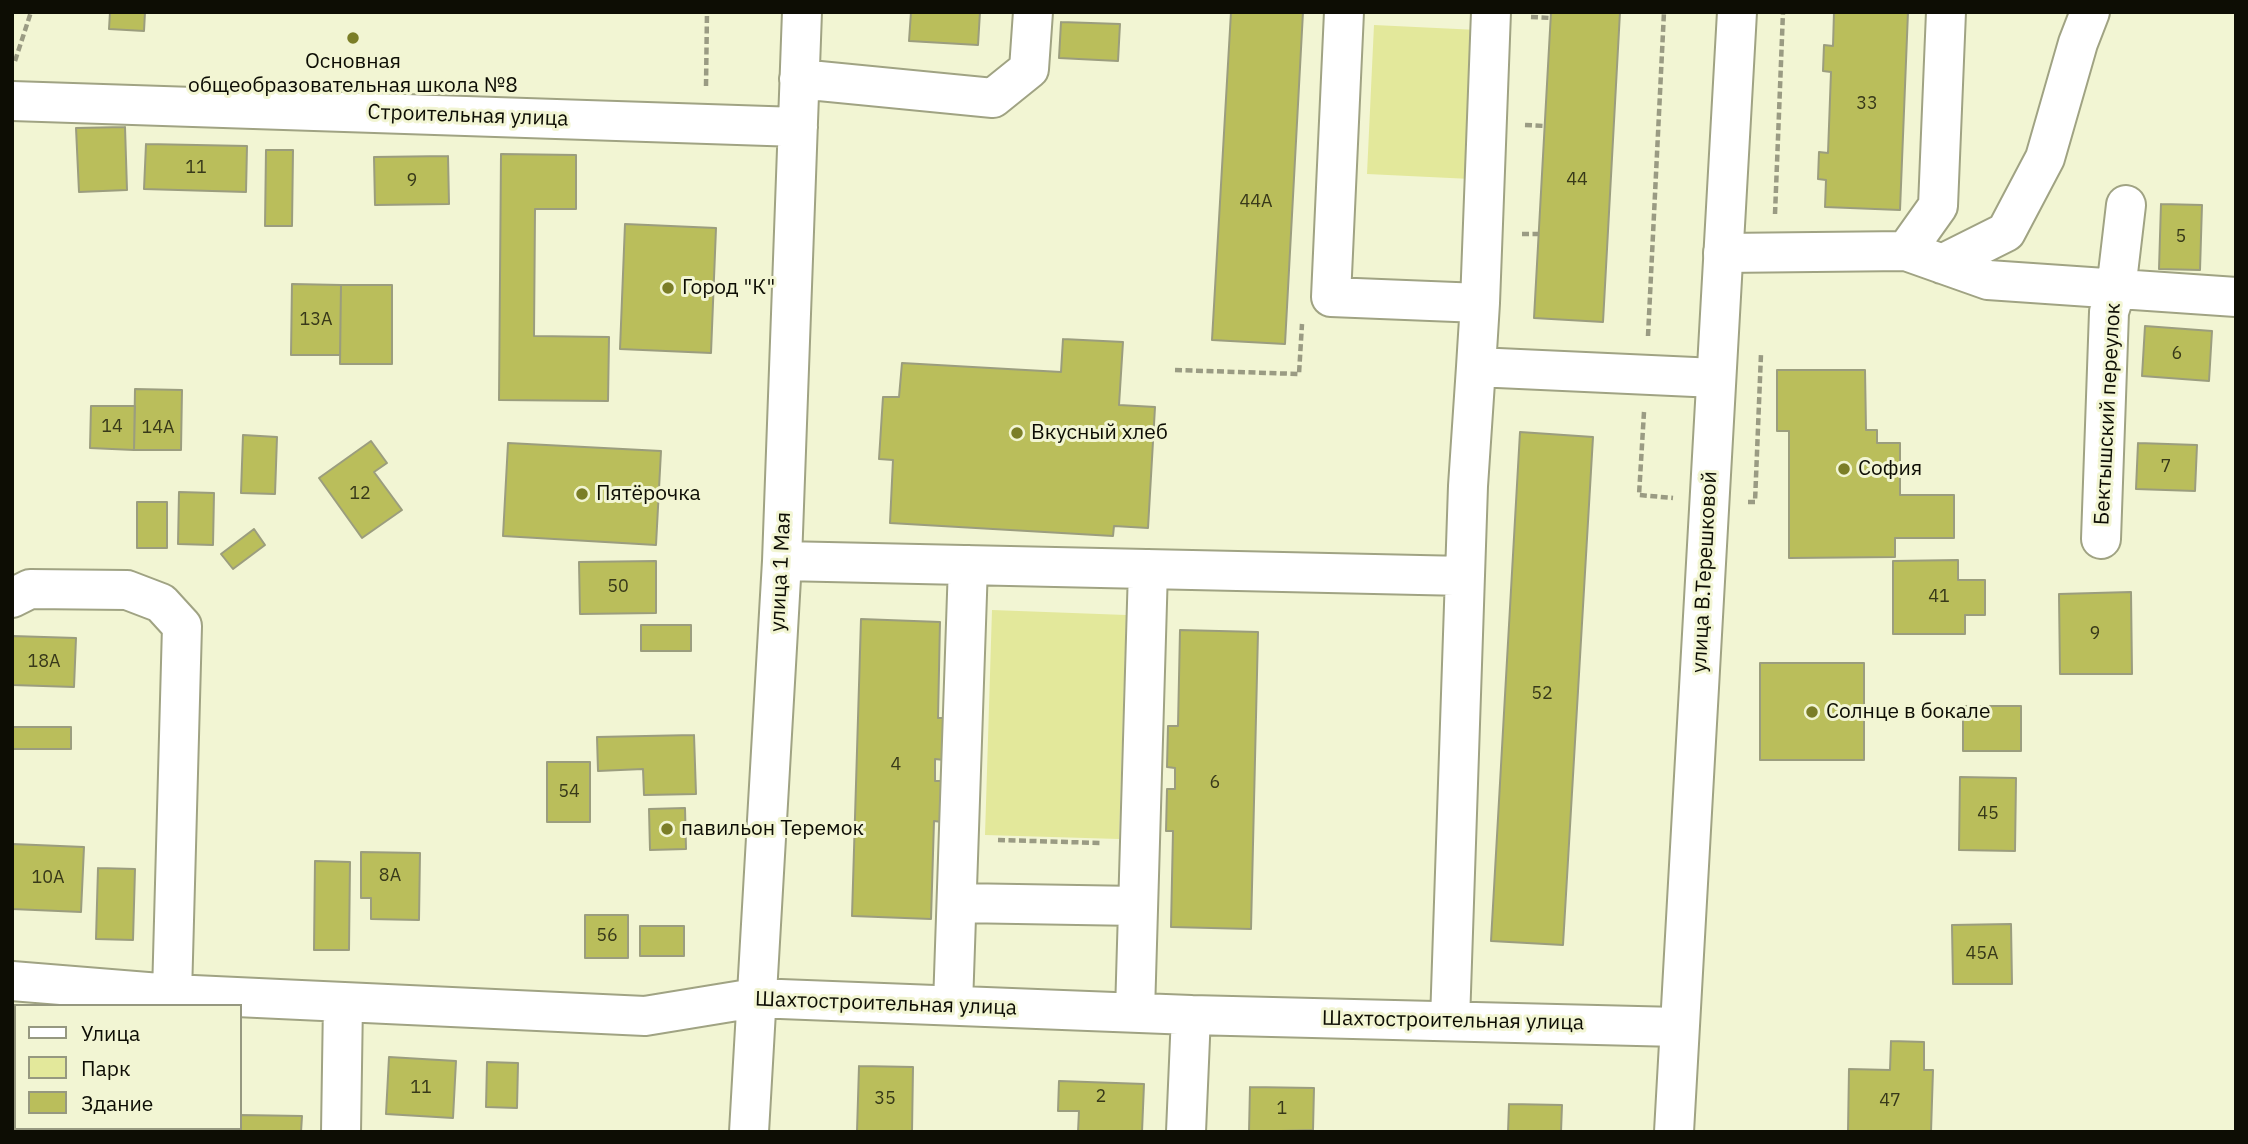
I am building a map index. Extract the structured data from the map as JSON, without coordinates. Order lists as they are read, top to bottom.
{
  "streets": {
    "street": [
      "Строительная улица",
      "Бектышский переулок",
      "улица 1 Мая",
      "улица В.Терешковой",
      "Шахтостроительная улица"
    ]
  },
  "crossings": [
    ["Строительная улица", "улица 1 Мая"],
    ["улица 1 Мая", "Шахтостроительная улица"],
    ["улица В.Терешковой", "Шахтостроительная улица"]
  ],
  "places": [
    "Основная общеобразовательная школа №8",
    "Город \"К\"",
    "Вкусный хлеб",
    "София",
    "Пятёрочка",
    "Солнце в бокале",
    "павильон Теремок"
  ],
  "house_numbers": [
    "33",
    "11",
    "44",
    "9",
    "44А",
    "5",
    "13А",
    "6",
    "14",
    "14А",
    "7",
    "12",
    "50",
    "41",
    "9",
    "18А",
    "52",
    "4",
    "6",
    "54",
    "45",
    "8А",
    "10А",
    "56",
    "45А",
    "11",
    "2",
    "35",
    "47",
    "1"
  ],
  "legend": ["Улица", "Парк", "Здание"]
}
